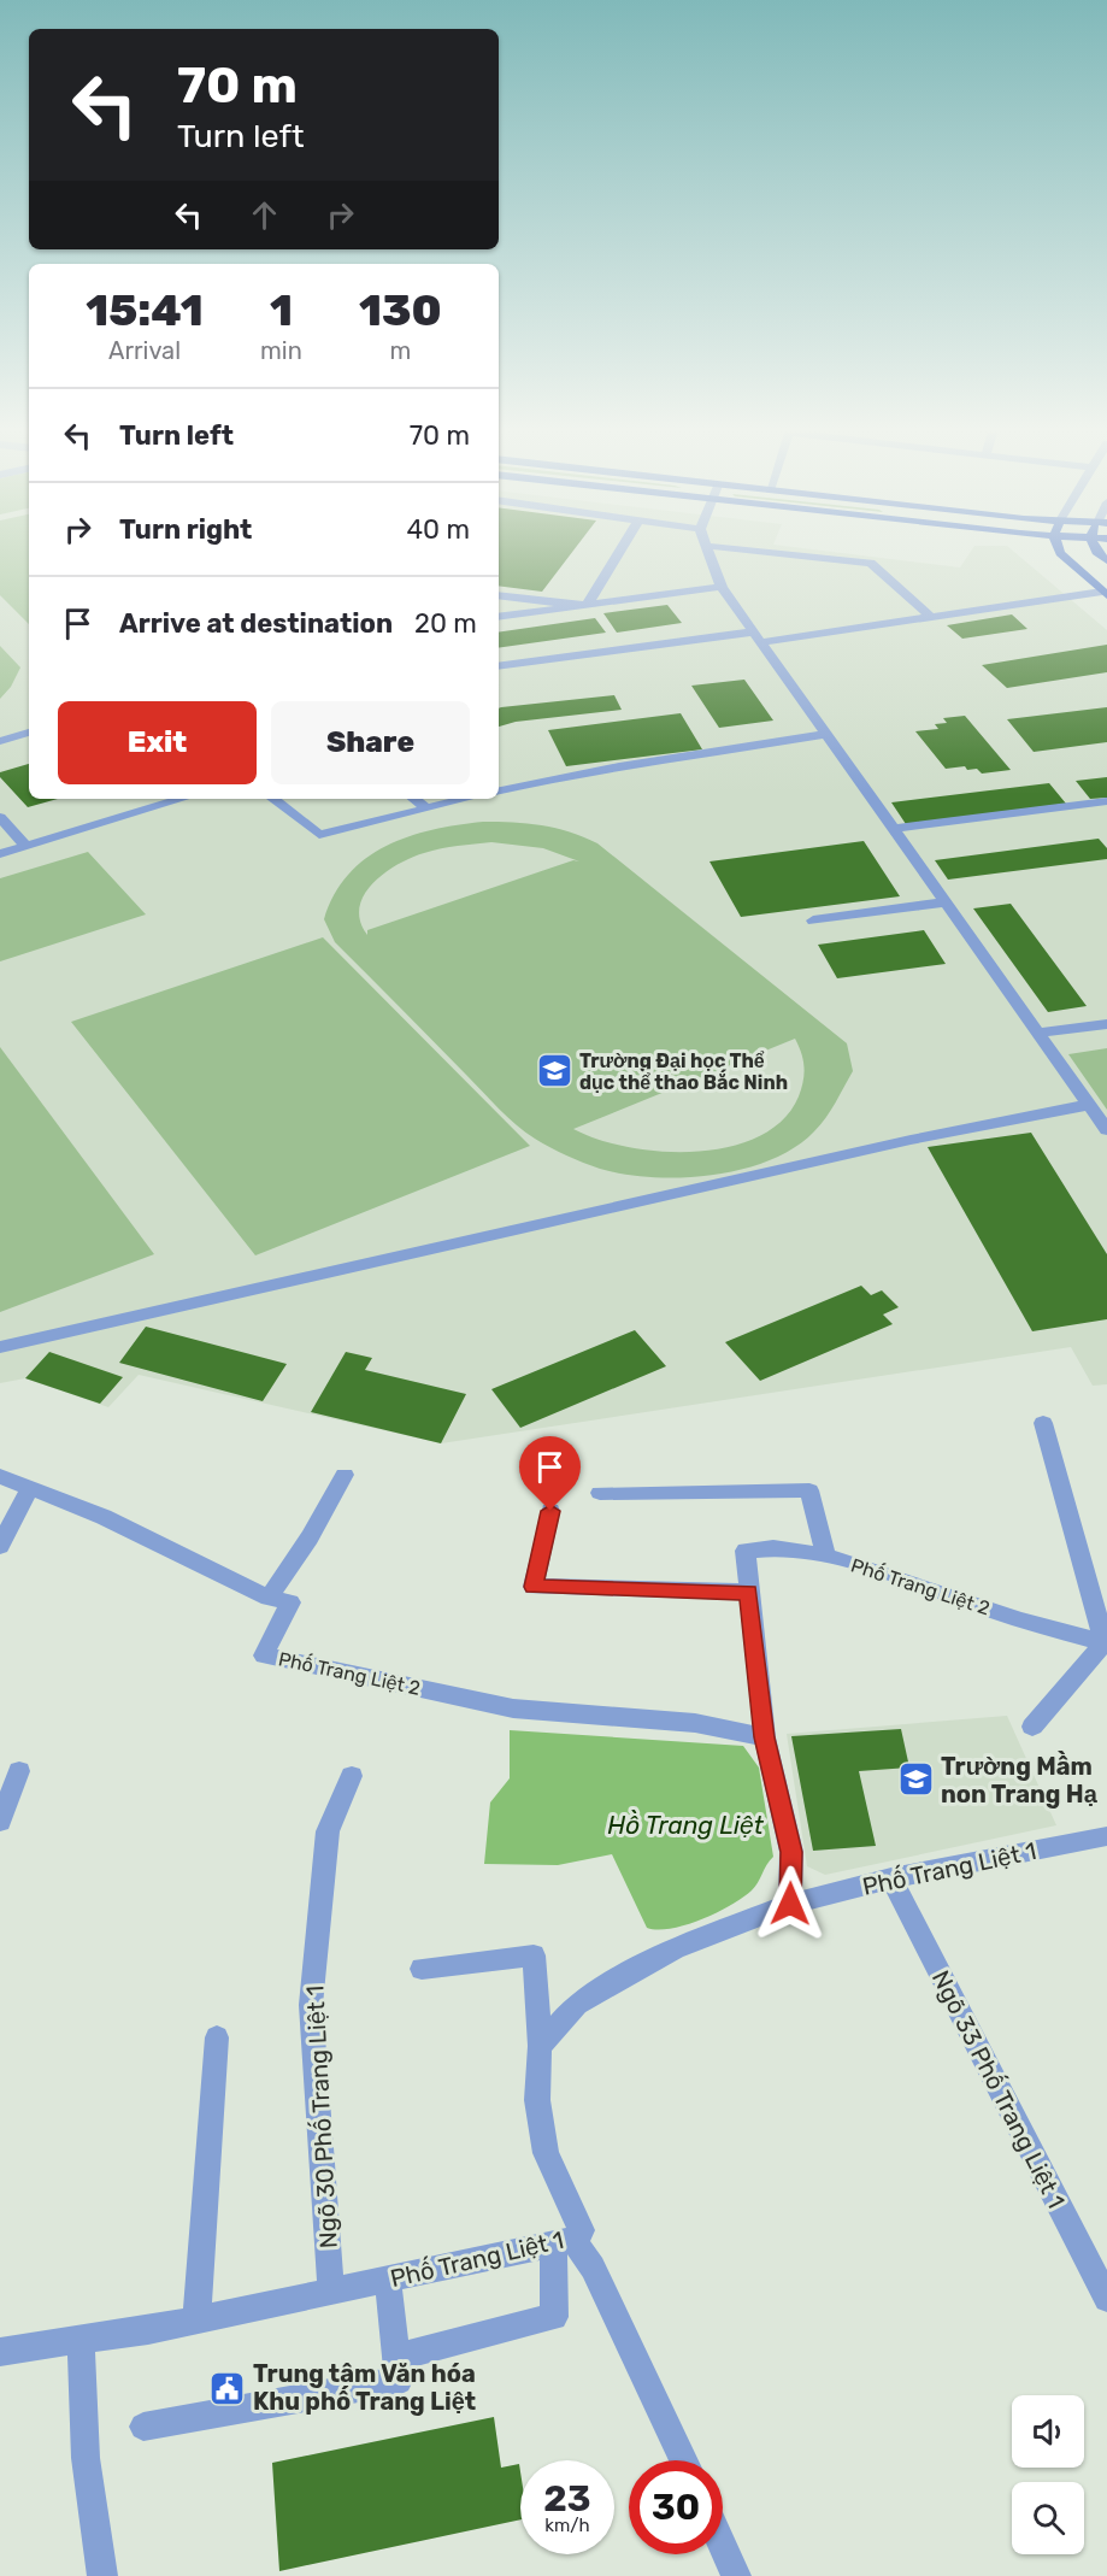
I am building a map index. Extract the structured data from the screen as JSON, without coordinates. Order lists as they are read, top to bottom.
{
  "streets": {
    "street": [
      "Phố Trang Liệt 2",
      "Phố Trang Liệt 1",
      "Ngõ 33 Phố Trang Liệt 1",
      "Ngõ 30 Phố Trang Liệt 1"
    ]
  },
  "crossings": [
    ["Phố Trang Liệt 2", "Phố Trang Liệt 1"],
    ["Phố Trang Liệt 1", "Ngõ 33 Phố Trang Liệt 1"],
    ["Phố Trang Liệt 1", "Ngõ 30 Phố Trang Liệt 1"]
  ],
  "water": ["Hồ Trang Liệt"],
  "places": {
    "school or university": ["Trường Đại học Thể dục thể thao Bắc Ninh", "Trường Mầm non Trang Hạ"],
    "public building": ["Trung tâm Văn hóa Khu phố Trang Liệt"]
  },
  "page": {
    "turn": ["70 m", "Turn left"],
    "eta": [
      "15:41",
      "Arrival",
      "1",
      "min",
      "130",
      "m"
    ],
    "list": [
      {
        "name": "Turn left",
        "value": "70 m"
      },
      {
        "name": "Turn right",
        "value": "40 m"
      },
      {
        "name": "Arrive at destination",
        "value": "20 m"
      }
    ],
    "buttons": ["Exit", "Share"],
    "speed": "23 km/h",
    "limit": "30"
  }
}
